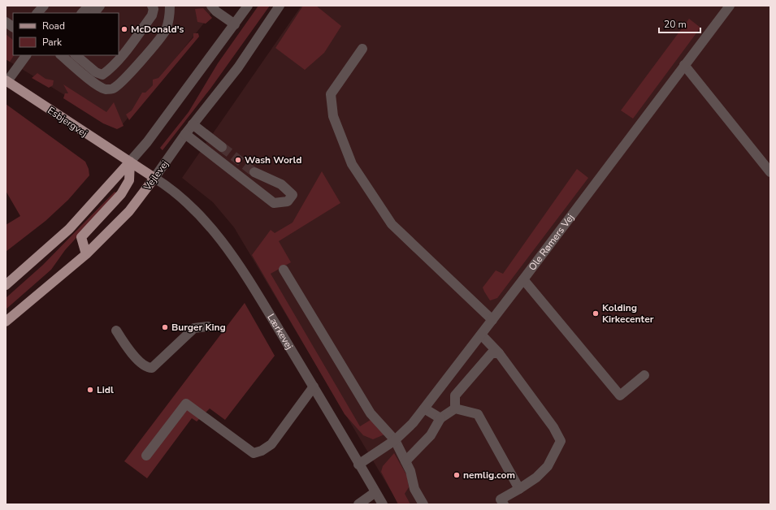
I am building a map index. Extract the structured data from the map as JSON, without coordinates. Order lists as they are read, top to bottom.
{
  "streets": {
    "main road": ["Esbjergvej", "Vejlevej"],
    "street": ["Ole Rømers Vej", "Lærkevej"]
  },
  "crossings": [
    ["Esbjergvej", "Vejlevej"],
    ["Esbjergvej", "Lærkevej"],
    ["Vejlevej", "Lærkevej"],
    ["Ole Rømers Vej", "Lærkevej"]
  ],
  "places": [
    "McDonald's",
    "Wash World",
    "Kolding Kirkecenter",
    "Burger King",
    "Lidl",
    "nemlig.com"
  ],
  "legend": ["Road", "Park"],
  "scale_bar": "20 m"
}
